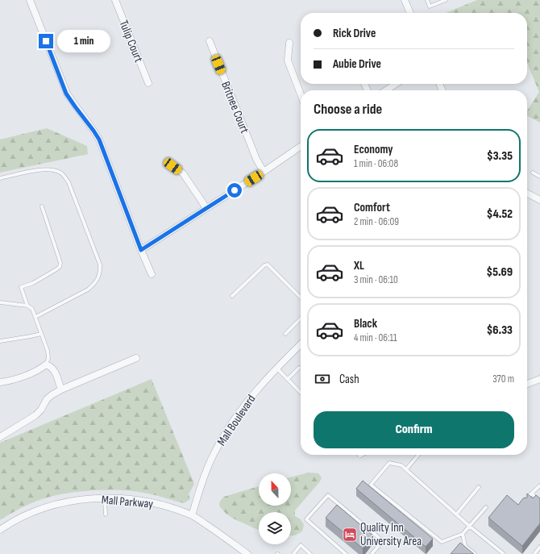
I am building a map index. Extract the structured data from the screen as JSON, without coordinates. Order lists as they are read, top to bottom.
{
  "streets": {
    "street": [
      "Tulip Court",
      "Britnee Court",
      "Mall Boulevard",
      "Mall Parkway"
    ]
  },
  "crossings": [
    ["Mall Boulevard", "Mall Parkway"]
  ],
  "places": {
    "hotel": ["Quality Inn University Area"]
  },
  "north": "top",
  "page": {
    "banner": ["Rick Drive", "Aubie Drive"],
    "bubble": "1 min",
    "heading": "Choose a ride",
    "list": [
      {
        "name": "Economy",
        "note": "1 min · 06:08",
        "value": "$3.35"
      },
      {
        "name": "Comfort",
        "note": "2 min · 06:09",
        "value": "$4.52"
      },
      {
        "name": "XL",
        "note": "3 min · 06:10",
        "value": "$5.69"
      },
      {
        "name": "Black",
        "note": "4 min · 06:11",
        "value": "$6.33"
      }
    ],
    "pay": ["Cash", "370 m"],
    "buttons": "Confirm"
  }
}
